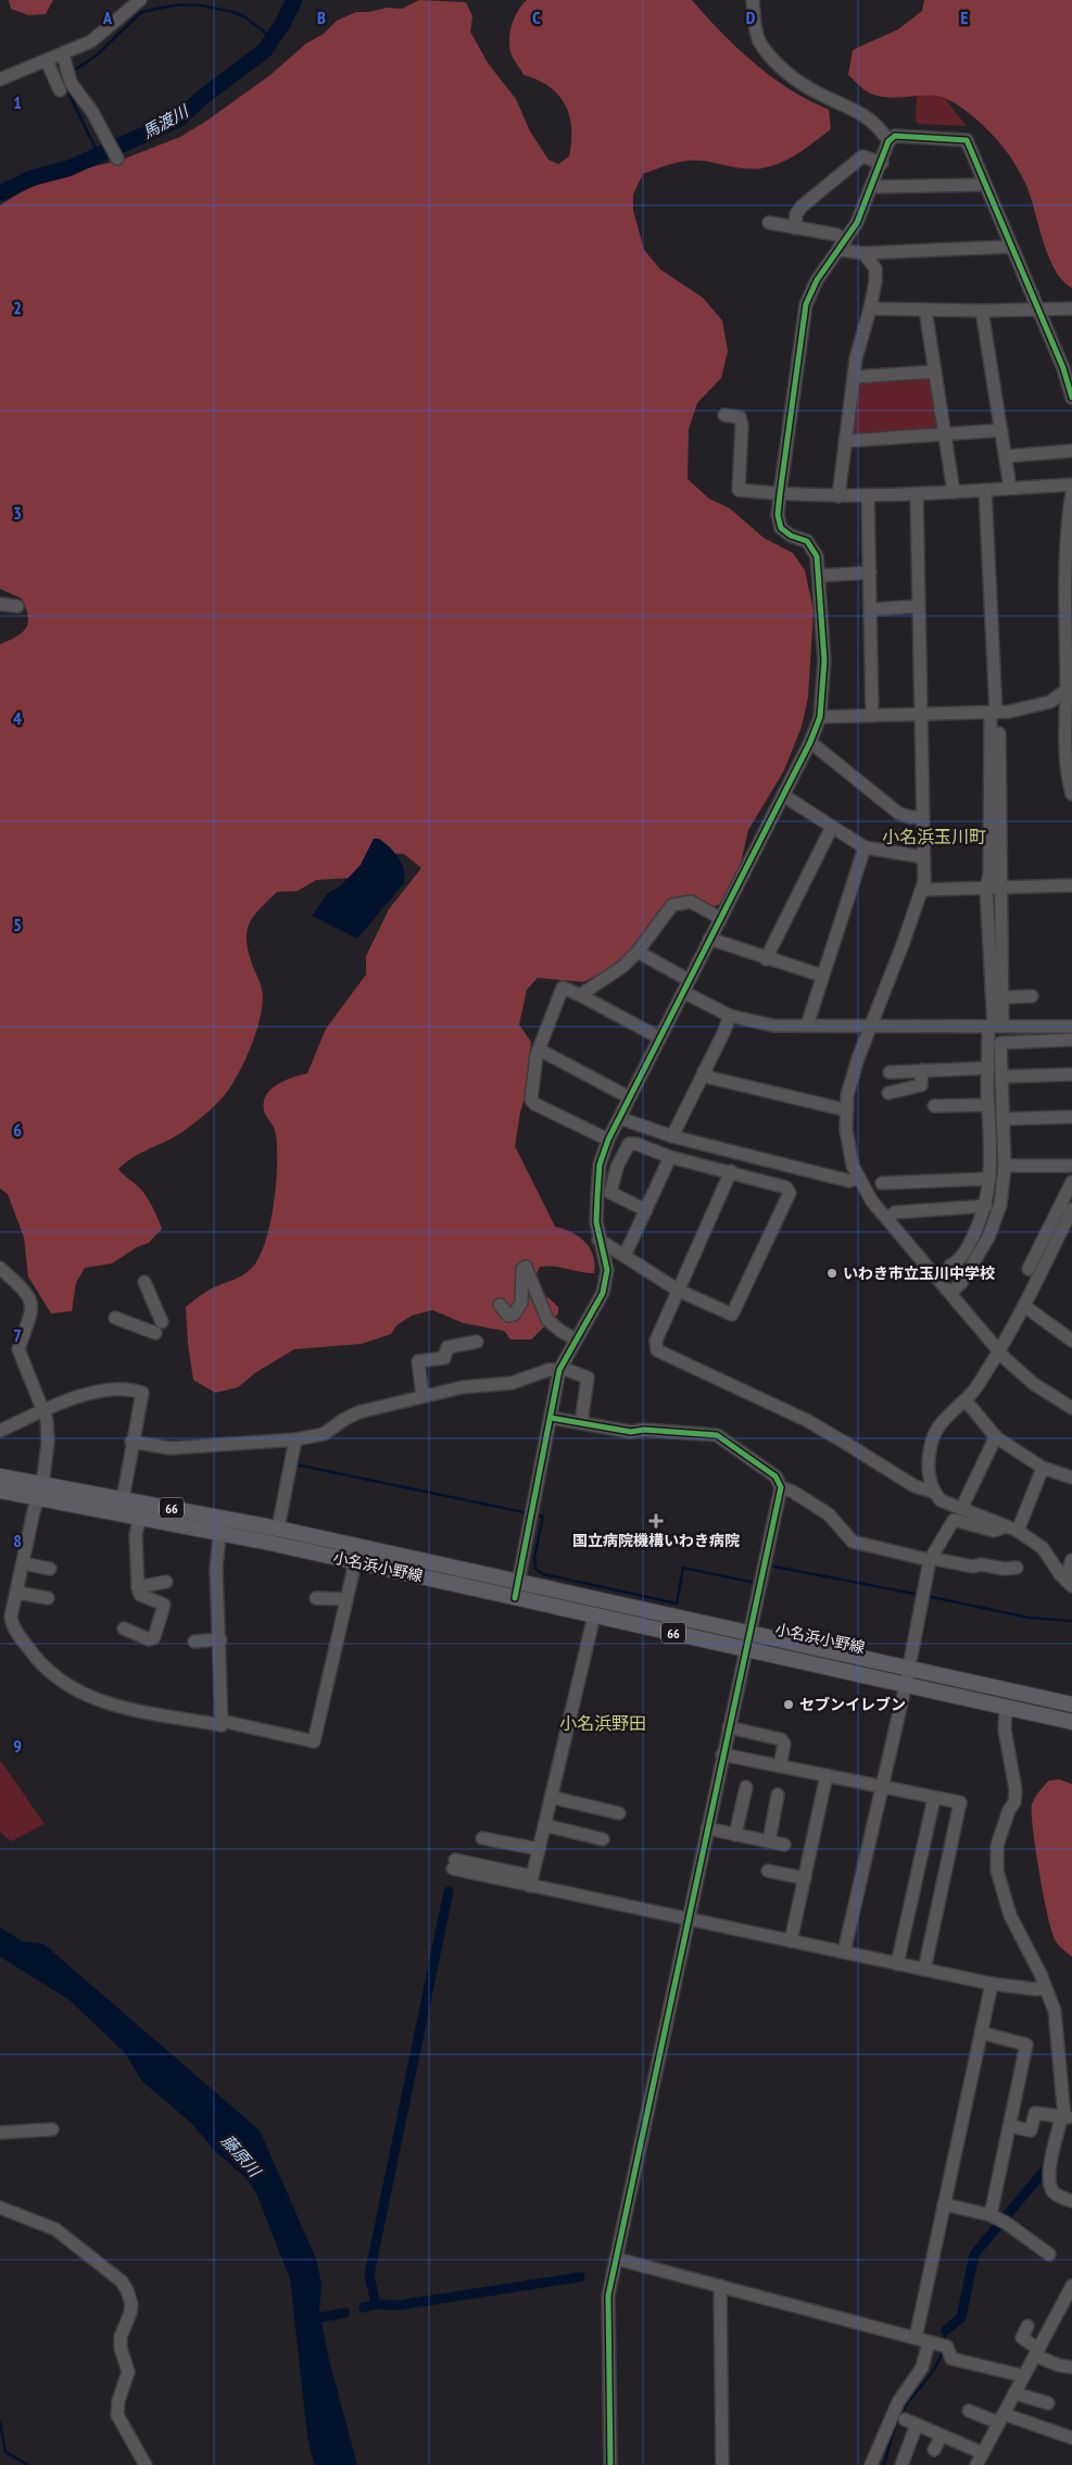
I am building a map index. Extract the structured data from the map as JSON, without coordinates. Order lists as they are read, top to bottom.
{
  "streets": {
    "main road": ["66", "小名浜小野線"]
  },
  "districts": ["小名浜玉川町", "小名浜野田"],
  "water": ["馬渡川", "藤原川"],
  "places": {
    "other": ["いわき市立玉川中学校", "セブンイレブン"],
    "health": ["国立病院機構いわき病院"]
  },
  "grid": {
    "columns": [
      "A",
      "B",
      "C",
      "D",
      "E"
    ],
    "rows": [
      "1",
      "2",
      "3",
      "4",
      "5",
      "6",
      "7",
      "8",
      "9"
    ]
  }
}
